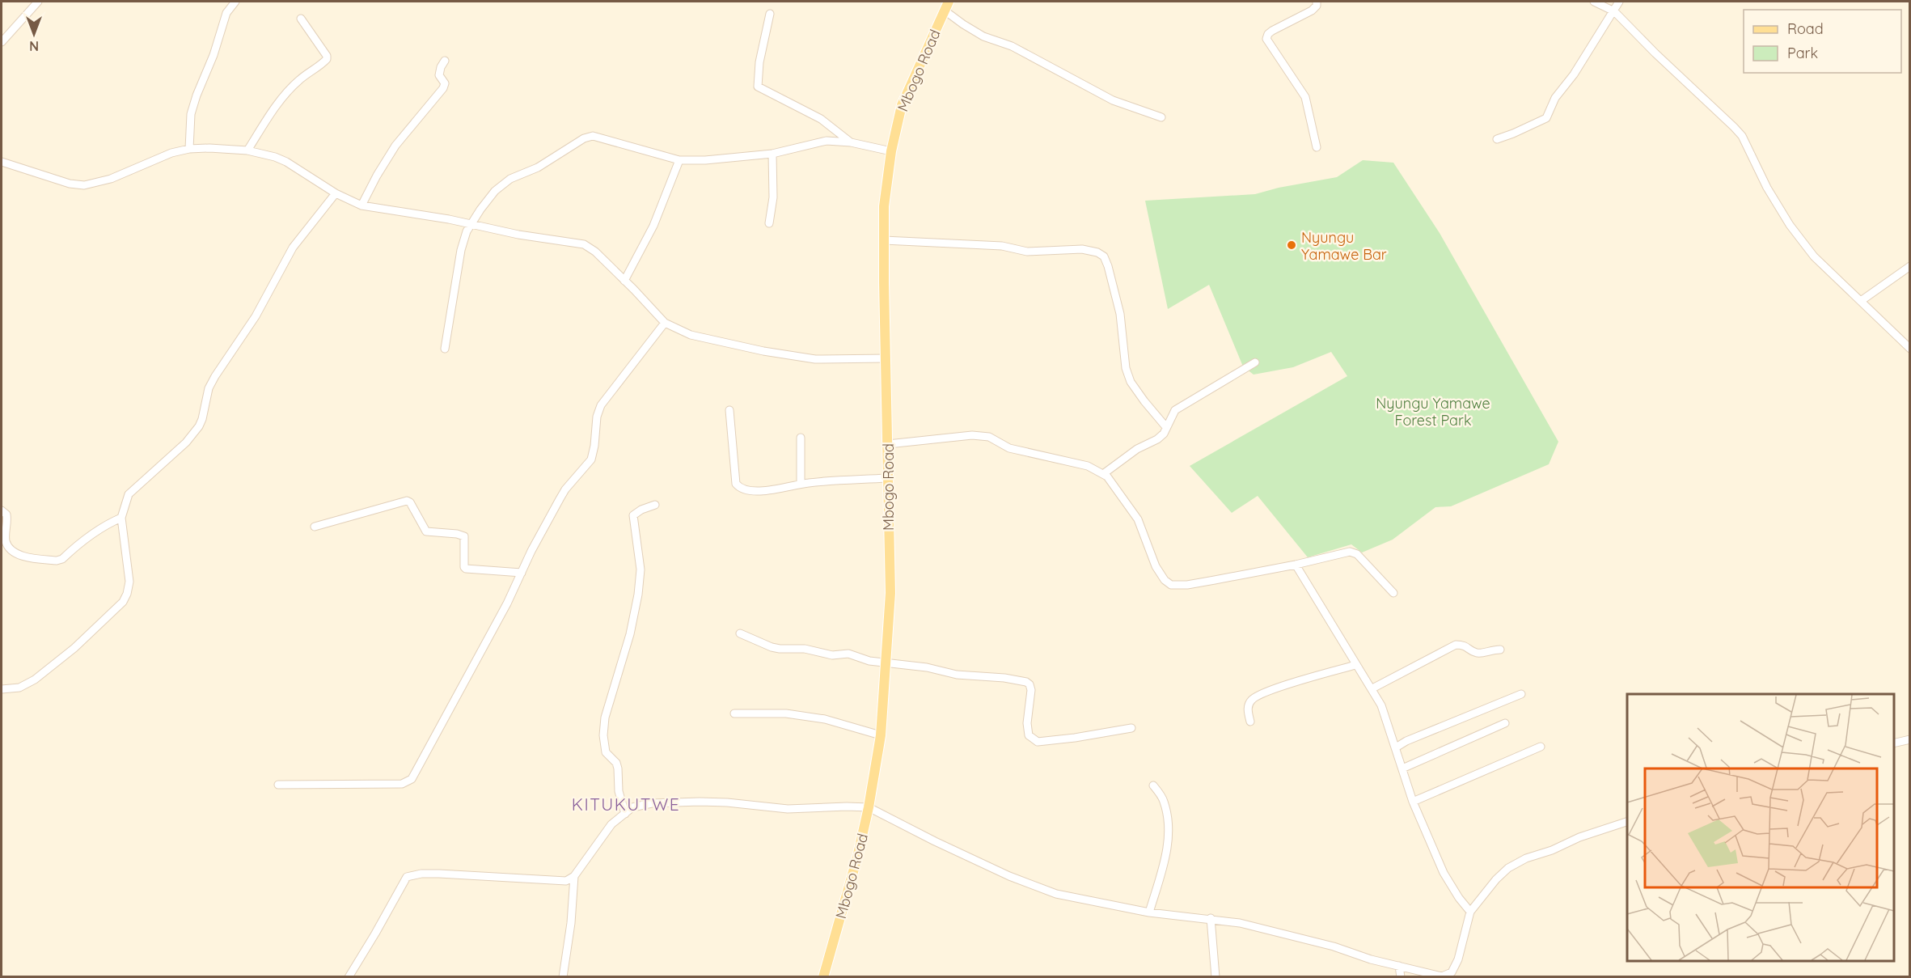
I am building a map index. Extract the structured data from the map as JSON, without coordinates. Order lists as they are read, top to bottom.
{
  "streets": {
    "main road": ["Mbogo Road"]
  },
  "districts": ["KITUKUTWE"],
  "parks": ["Nyungu Yamawe Forest Park"],
  "places": ["Nyungu Yamawe Bar"],
  "legend": ["Road", "Park"],
  "north": "bottom"
}
